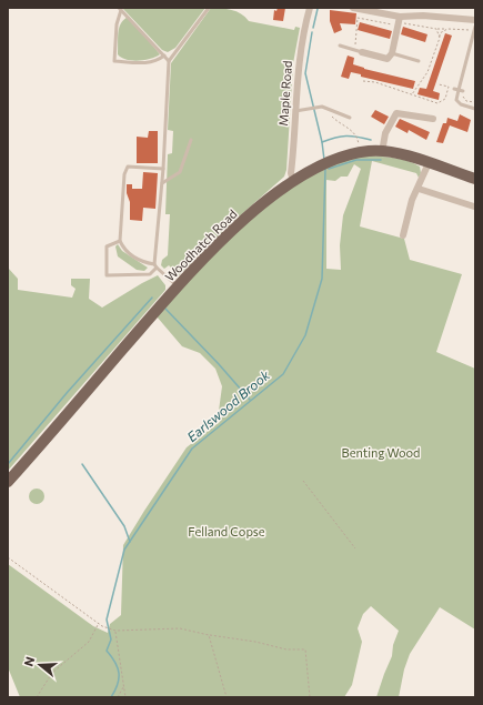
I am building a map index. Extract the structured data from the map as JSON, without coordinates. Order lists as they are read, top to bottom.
{
  "streets": {
    "main road": ["Woodhatch Road"],
    "street": ["Maple Road"]
  },
  "crossings": [
    ["Maple Road", "Woodhatch Road"]
  ],
  "water": ["Earlswood Brook"],
  "parks": ["Benting Wood", "Felland Copse"],
  "north": "left"
}
